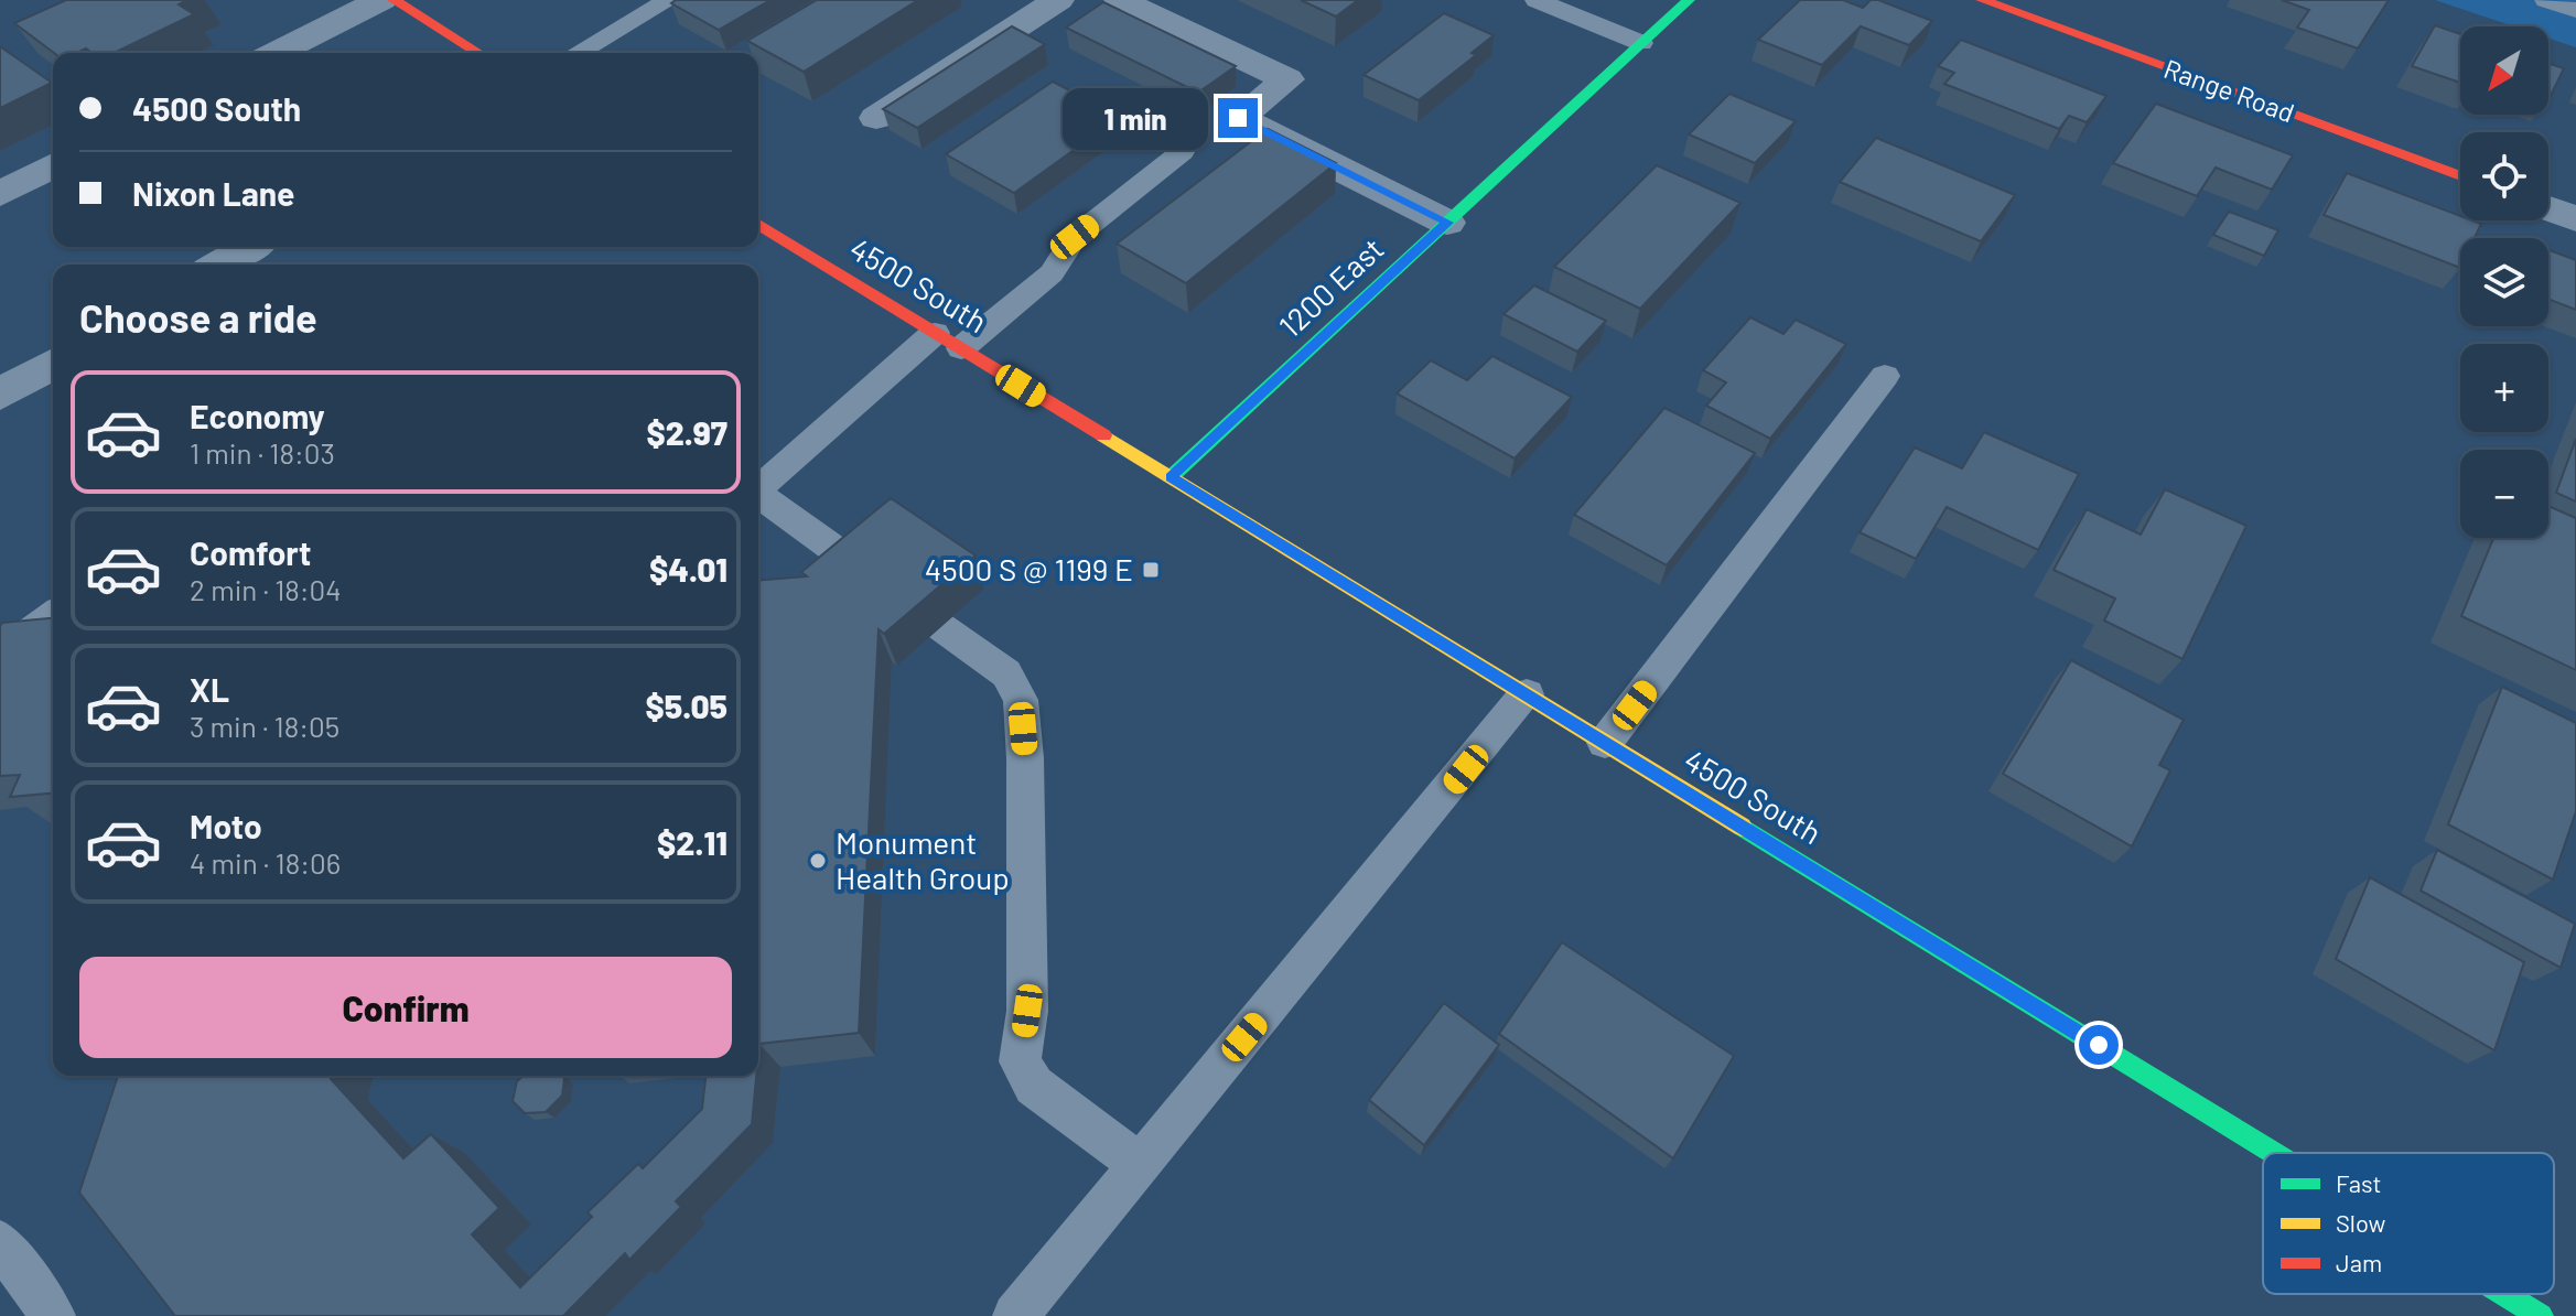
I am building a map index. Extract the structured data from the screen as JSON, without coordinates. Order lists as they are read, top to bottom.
{
  "streets": {
    "main road": ["Range Road", "4500 South", "1200 East"]
  },
  "crossings": [
    ["4500 South", "1200 East"]
  ],
  "places": {
    "transit": ["4500 S @ 1199 E"],
    "other": ["Monument Health Group"]
  },
  "legend": ["Fast", "Slow", "Jam"],
  "north": "bottom left",
  "page": {
    "map_buttons": ["+", "−"],
    "banner": ["4500 South", "Nixon Lane"],
    "bubble": "1 min",
    "heading": "Choose a ride",
    "list": [
      {
        "name": "Economy",
        "note": "1 min · 18:03",
        "value": "$2.97"
      },
      {
        "name": "Comfort",
        "note": "2 min · 18:04",
        "value": "$4.01"
      },
      {
        "name": "XL",
        "note": "3 min · 18:05",
        "value": "$5.05"
      },
      {
        "name": "Moto",
        "note": "4 min · 18:06",
        "value": "$2.11"
      }
    ],
    "buttons": "Confirm"
  }
}
